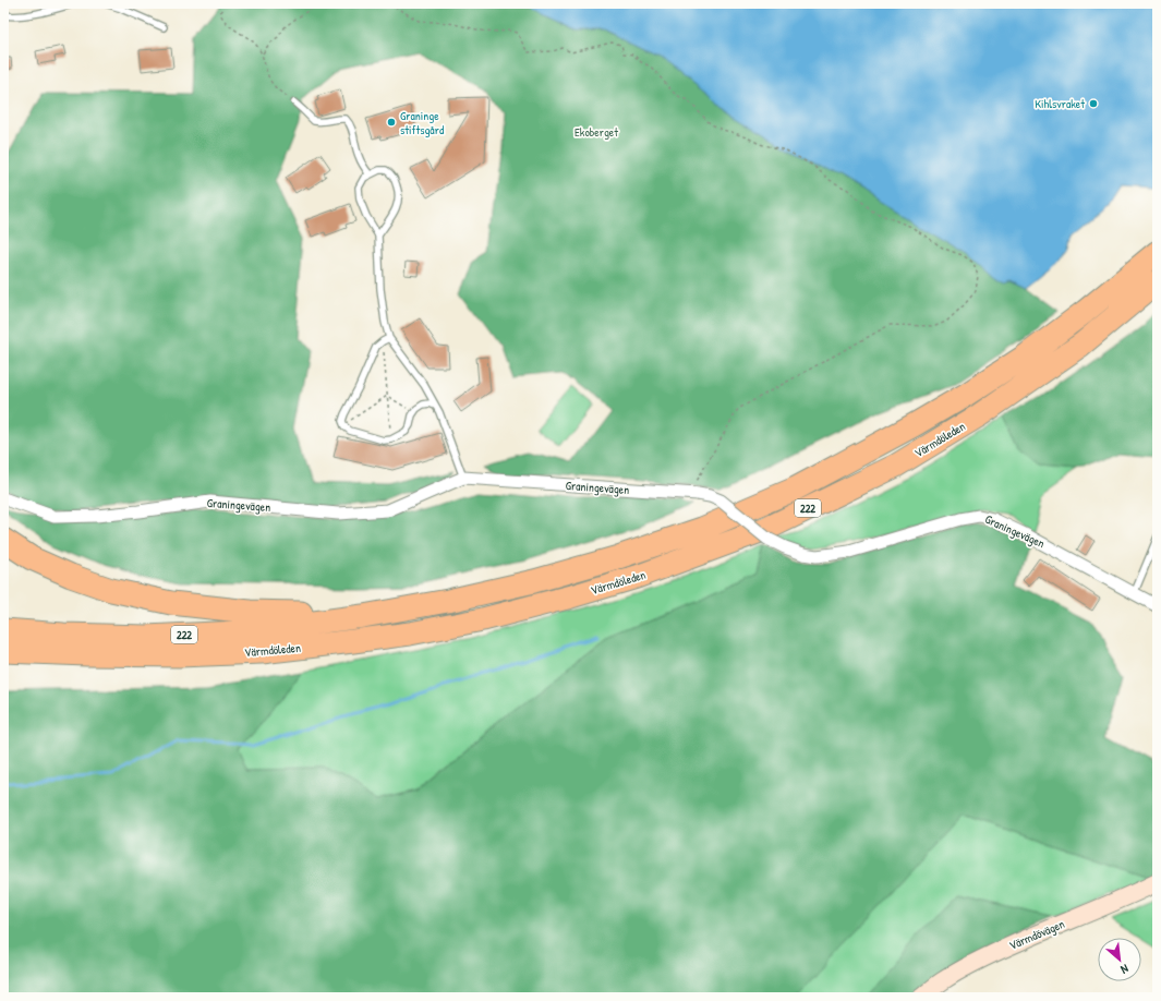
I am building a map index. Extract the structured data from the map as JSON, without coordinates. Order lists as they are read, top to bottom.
{
  "streets": {
    "highway": ["Värmdöleden", "222"],
    "main road": ["Värmdövägen"],
    "street": ["Graningevägen"]
  },
  "parks": ["Ekoberget"],
  "places": ["Kihlsvraket", "Graninge stiftsgård"],
  "north": "bottom right"
}
